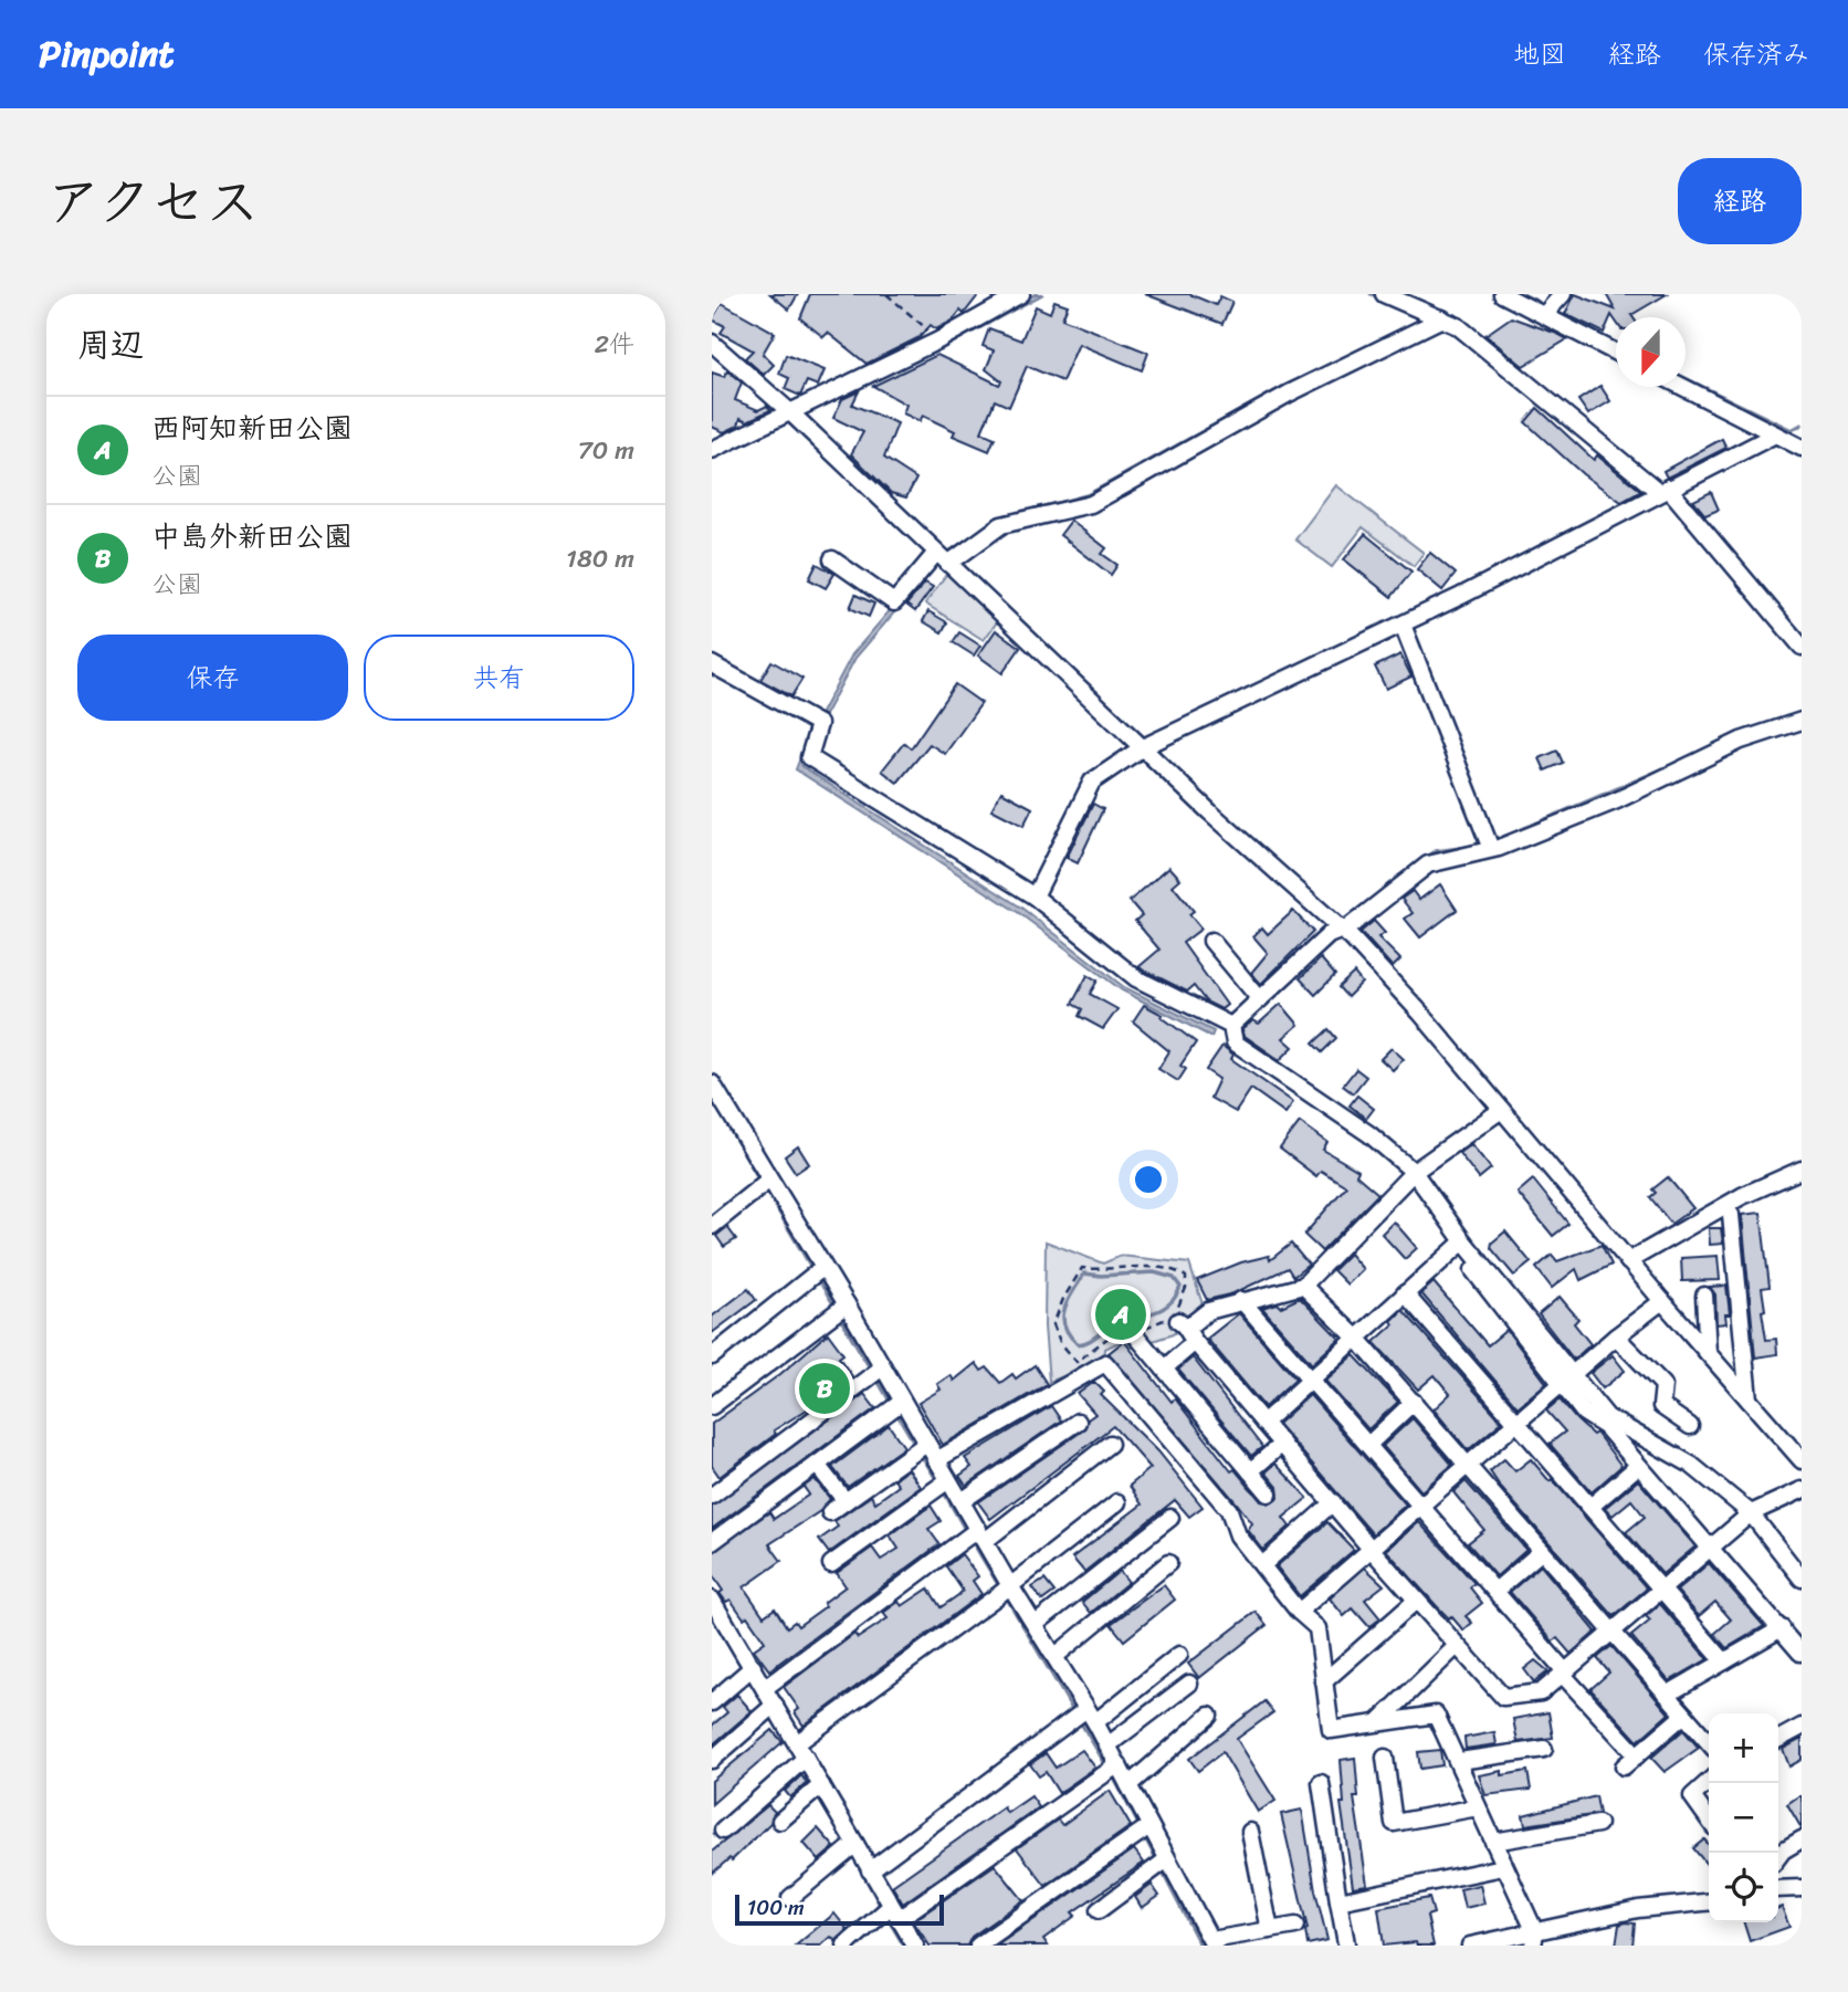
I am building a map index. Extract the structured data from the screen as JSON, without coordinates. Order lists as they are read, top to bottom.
{
  "scale_bar": "100 m",
  "north": "bottom",
  "page": {
    "header": "Pinpoint",
    "nav": ["地図", "経路", "保存済み"],
    "title": "アクセス",
    "buttons": [
      "経路",
      ["保存", "共有"]
    ],
    "heading": ["周辺", "2件"],
    "list": [
      {
        "mark": "A",
        "name": "西阿知新田公園",
        "note": "公園",
        "value": "70 m"
      },
      {
        "mark": "B",
        "name": "中島外新田公園",
        "note": "公園",
        "value": "180 m"
      }
    ],
    "pins": ["A", "B"],
    "map_buttons": ["+", "−"],
    "scale": "100 m"
  }
}
